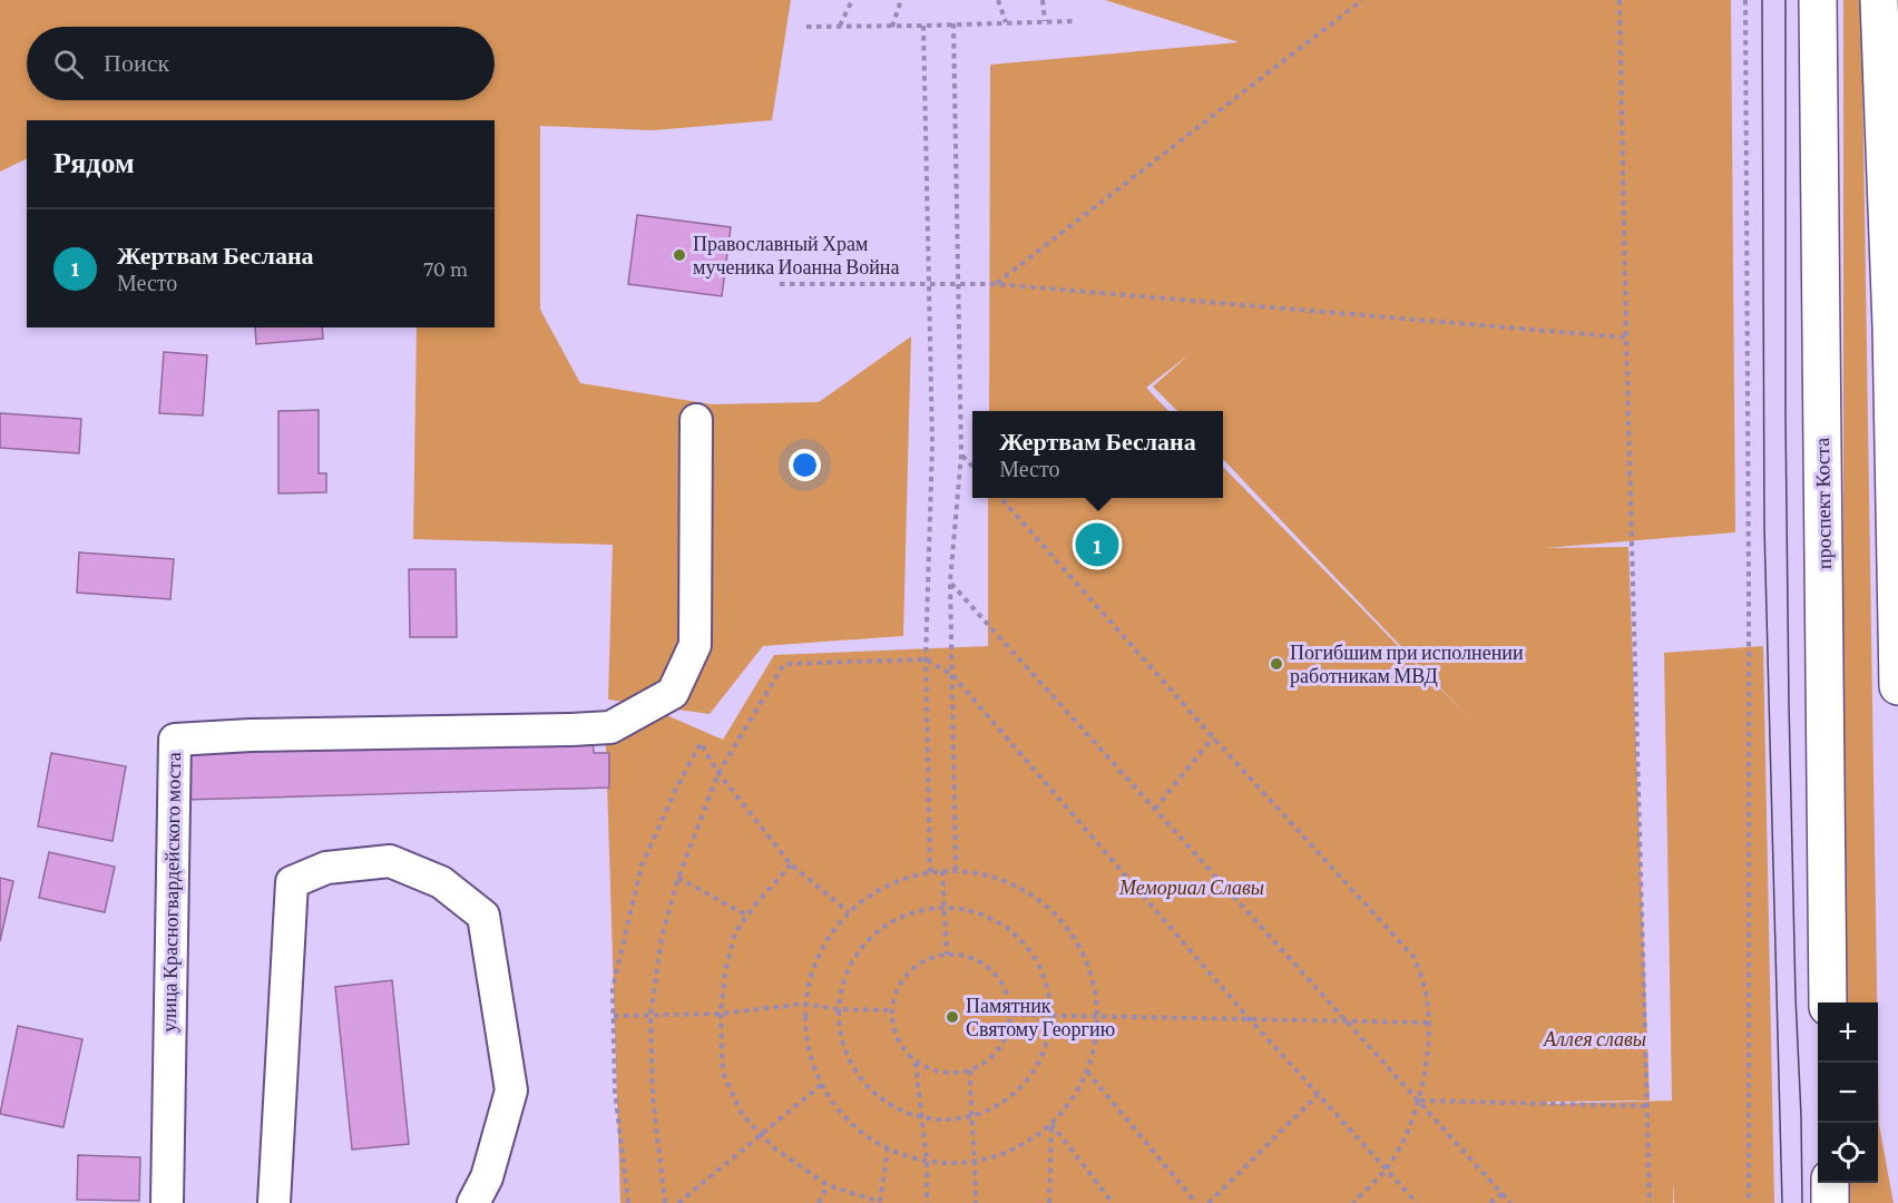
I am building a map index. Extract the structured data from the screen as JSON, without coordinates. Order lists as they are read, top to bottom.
{
  "streets": {
    "main road": ["проспект Коста"],
    "street": ["улица Красногвардейского моста"]
  },
  "parks": ["Мемориал Славы", "Аллея славы"],
  "places": ["Православный Храм мученика Иоанна Война", "Погибшим при исполнении работникам МВД", "Памятник Святому Георгию"],
  "page": {
    "search": "Поиск",
    "heading": "Рядом",
    "list": [
      {
        "mark": "1",
        "name": "Жертвам Беслана",
        "note": "Место",
        "value": "70 m"
      }
    ],
    "popup": ["Жертвам Беслана", "Место"],
    "pins": "1",
    "map_buttons": ["+", "−"]
  }
}
